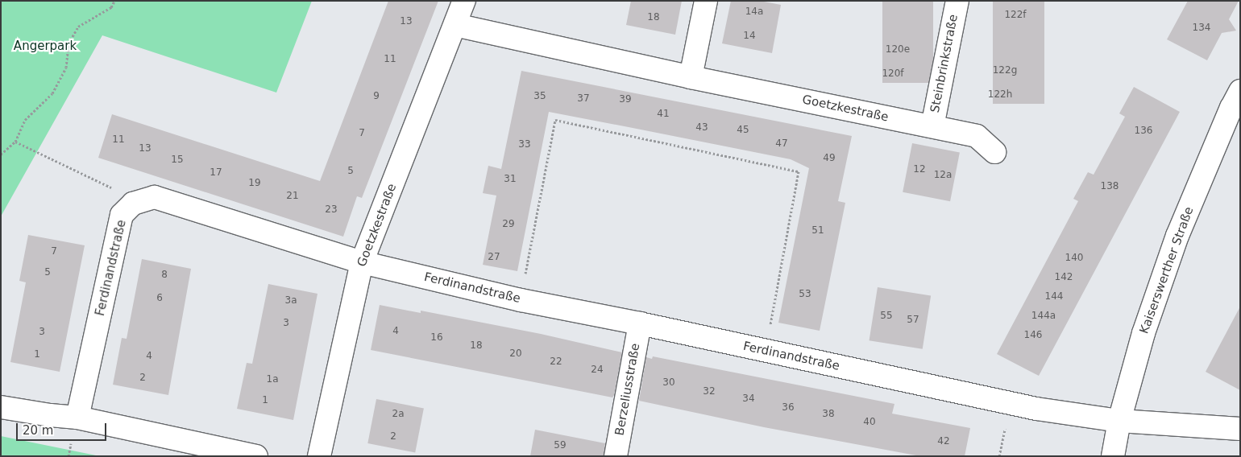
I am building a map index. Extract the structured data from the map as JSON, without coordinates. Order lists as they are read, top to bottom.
{
  "streets": {
    "street": [
      "Steinbrinkstraße",
      "Goetzkestraße",
      "Ferdinandstraße",
      "Kaiserswerther Straße",
      "Berzeliusstraße"
    ]
  },
  "crossings": [
    ["Steinbrinkstraße", "Goetzkestraße"],
    ["Goetzkestraße", "Ferdinandstraße"],
    ["Ferdinandstraße", "Kaiserswerther Straße"],
    ["Ferdinandstraße", "Berzeliusstraße"]
  ],
  "parks": ["Angerpark"],
  "house_numbers": [
    "14a",
    "122f",
    "18",
    "13",
    "134",
    "14",
    "120e",
    "11",
    "122g",
    "120f",
    "122h",
    "9",
    "35",
    "37",
    "39",
    "41",
    "43",
    "45",
    "136",
    "7",
    "11",
    "47",
    "33",
    "13",
    "49",
    "15",
    "12",
    "5",
    "17",
    "12a",
    "31",
    "19",
    "138",
    "21",
    "23",
    "29",
    "51",
    "7",
    "27",
    "140",
    "5",
    "8",
    "142",
    "53",
    "144",
    "6",
    "3a",
    "55",
    "144a",
    "57",
    "3",
    "4",
    "3",
    "146",
    "16",
    "18",
    "20",
    "1",
    "4",
    "22",
    "24",
    "2",
    "1a",
    "30",
    "32",
    "34",
    "1",
    "36",
    "2a",
    "38",
    "40",
    "2",
    "42",
    "59"
  ],
  "scale_bar": "20 m"
}
